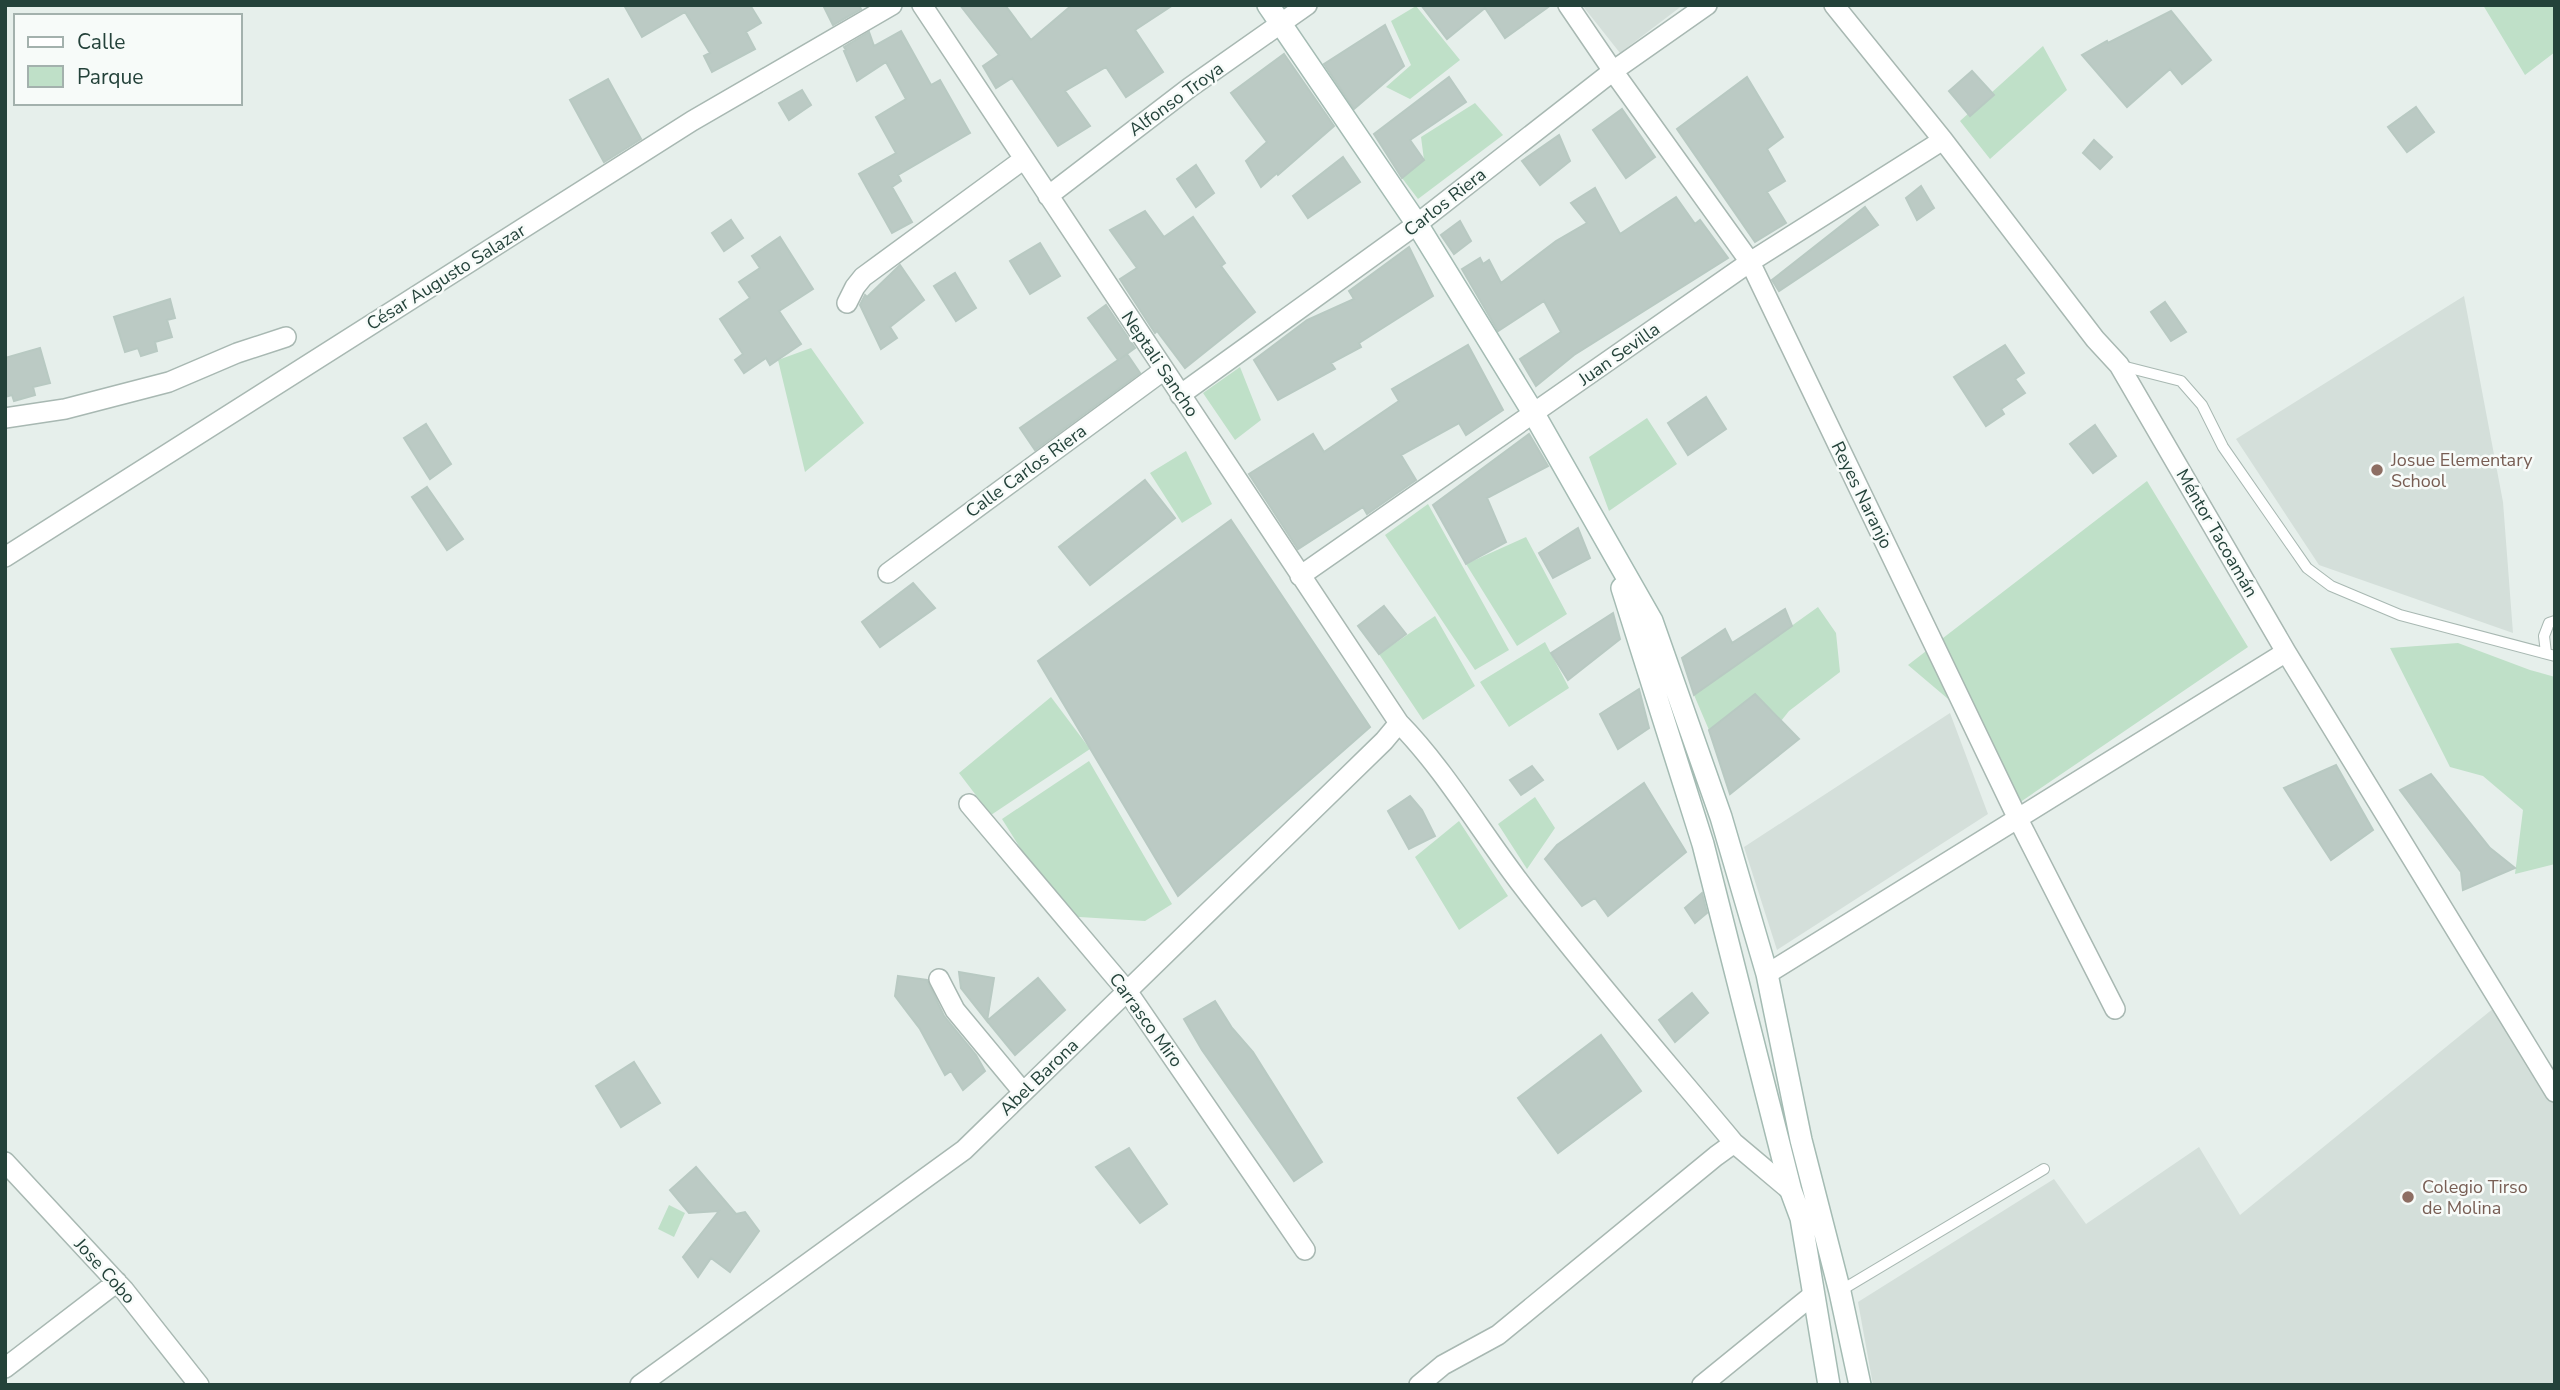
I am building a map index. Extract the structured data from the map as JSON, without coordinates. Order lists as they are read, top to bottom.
{
  "streets": {
    "street": [
      "Alfonso Troya",
      "Carlos Riera",
      "César Augusto Salazar",
      "Juan Sevilla",
      "Neptali Sancho",
      "Calle Carlos Riera",
      "Reyes Naranjo",
      "Méntor Tacoamán",
      "Carrasco Miro",
      "Abel Barona",
      "Jose Cobo"
    ]
  },
  "crossings": [
    ["Alfonso Troya", "Neptali Sancho"],
    ["Carlos Riera", "Neptali Sancho"],
    ["Carlos Riera", "Reyes Naranjo"],
    ["Juan Sevilla", "Neptali Sancho"],
    ["Juan Sevilla", "Reyes Naranjo"],
    ["Juan Sevilla", "Méntor Tacoamán"],
    ["Neptali Sancho", "Calle Carlos Riera"],
    ["Neptali Sancho", "Abel Barona"],
    ["Carrasco Miro", "Abel Barona"]
  ],
  "places": ["Josue Elementary School", "Colegio Tirso de Molina"],
  "legend": ["Calle", "Parque"]
}
